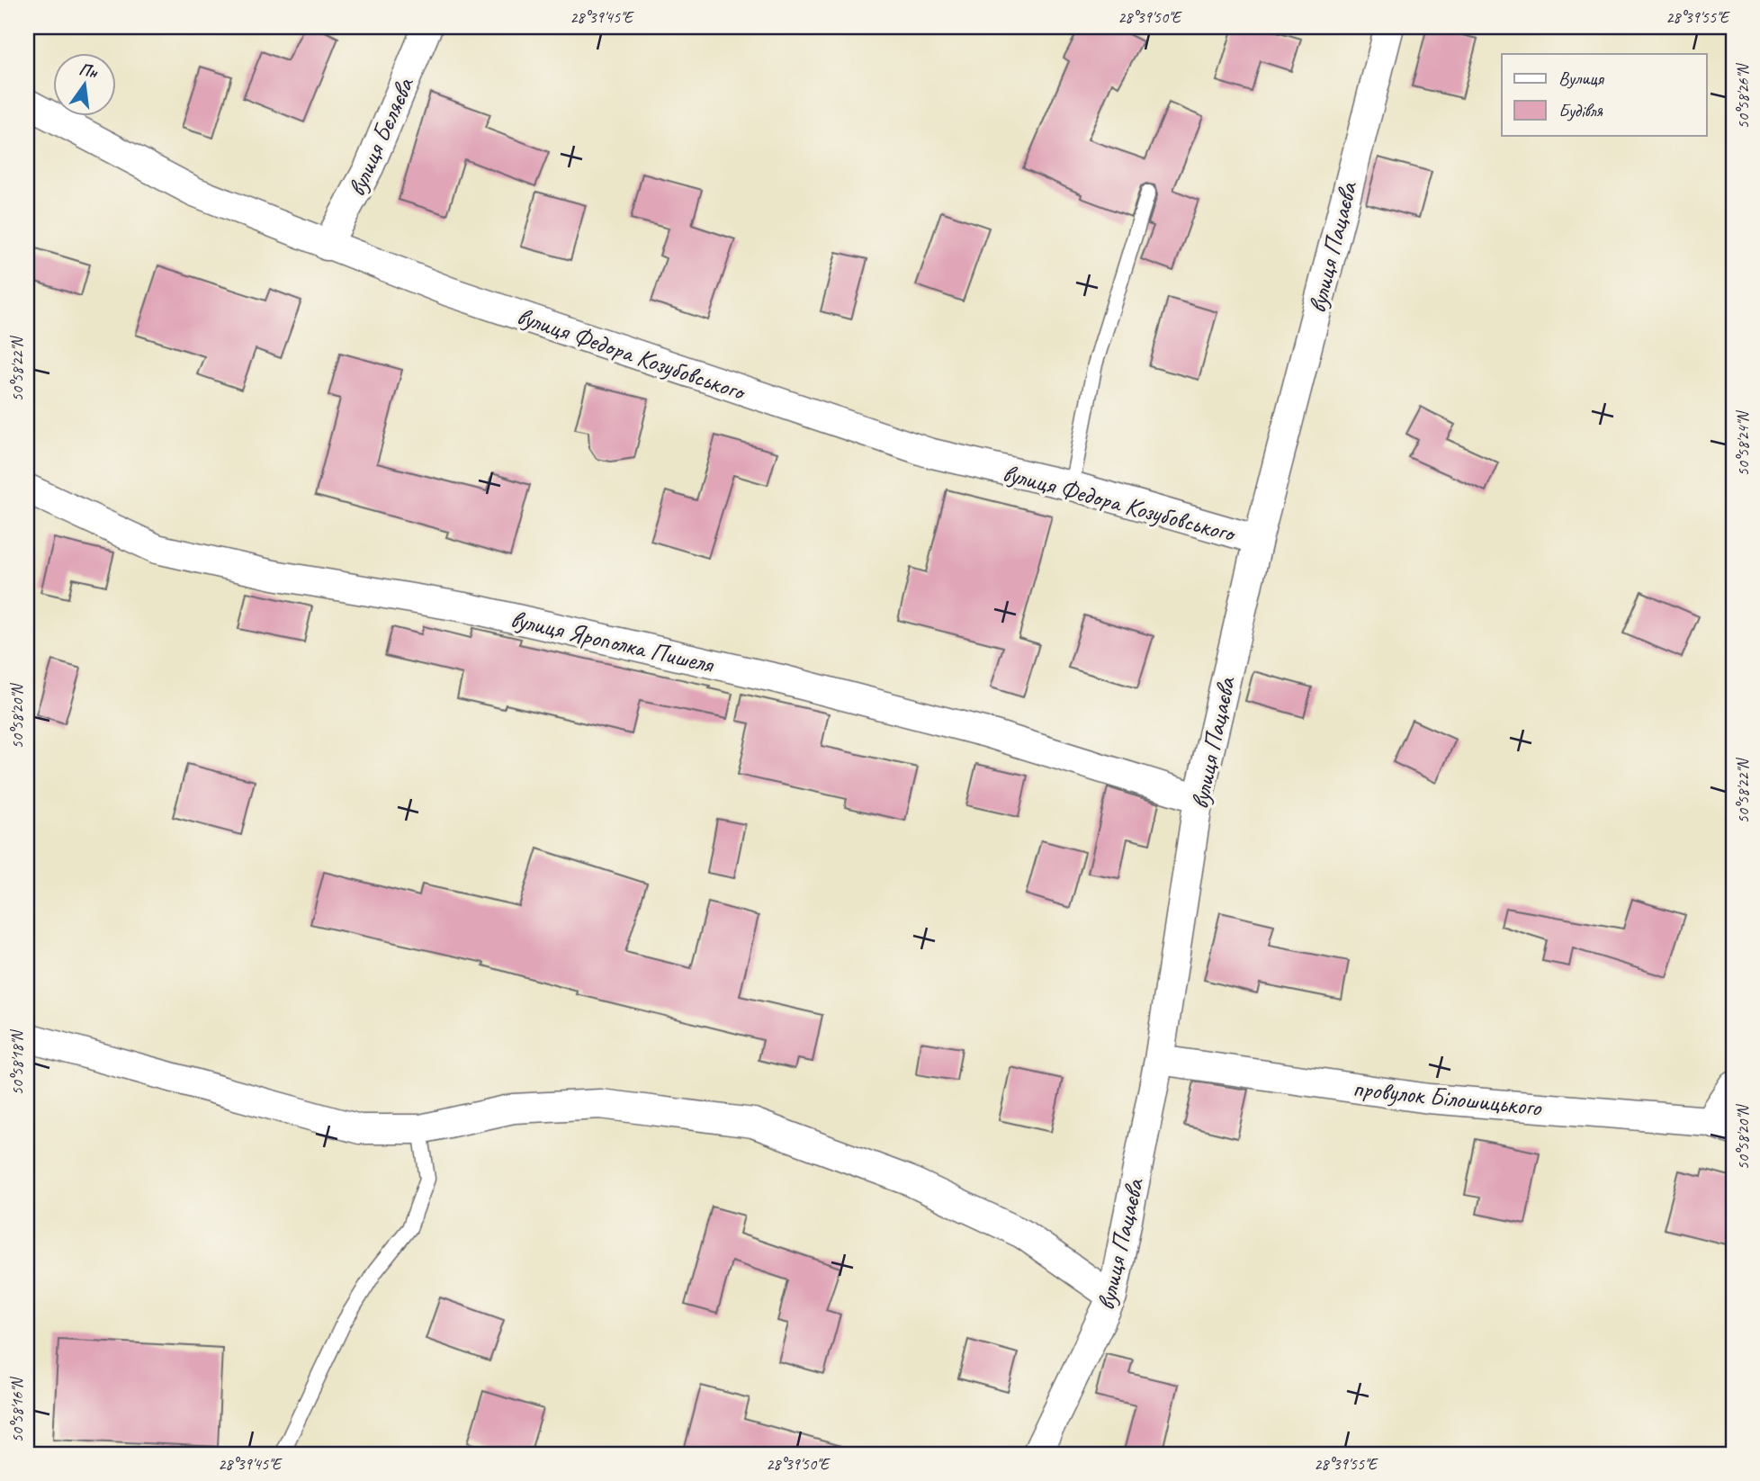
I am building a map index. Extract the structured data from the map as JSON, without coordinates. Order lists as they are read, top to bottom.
{
  "streets": {
    "street": [
      "вулиця Бєляєва",
      "вулиця Пацаєва",
      "вулиця Федора Козубовського",
      "вулиця Ярополка Пишеля",
      "провулок Білошицького"
    ]
  },
  "crossings": [
    ["вулиця Бєляєва", "вулиця Федора Козубовського"],
    ["вулиця Пацаєва", "вулиця Федора Козубовського"],
    ["вулиця Пацаєва", "вулиця Ярополка Пишеля"],
    ["вулиця Пацаєва", "провулок Білошицького"]
  ],
  "legend": ["Вулиця", "Будівля"],
  "north": "top",
  "coordinates": [
    "28°39'45\"E",
    "28°39'50\"E",
    "28°39'55\"E",
    "50°58'26\"N",
    "50°58'22\"N",
    "50°58'24\"N",
    "50°58'20\"N",
    "50°58'18\"N",
    "50°58'16\"N"
  ]
}
